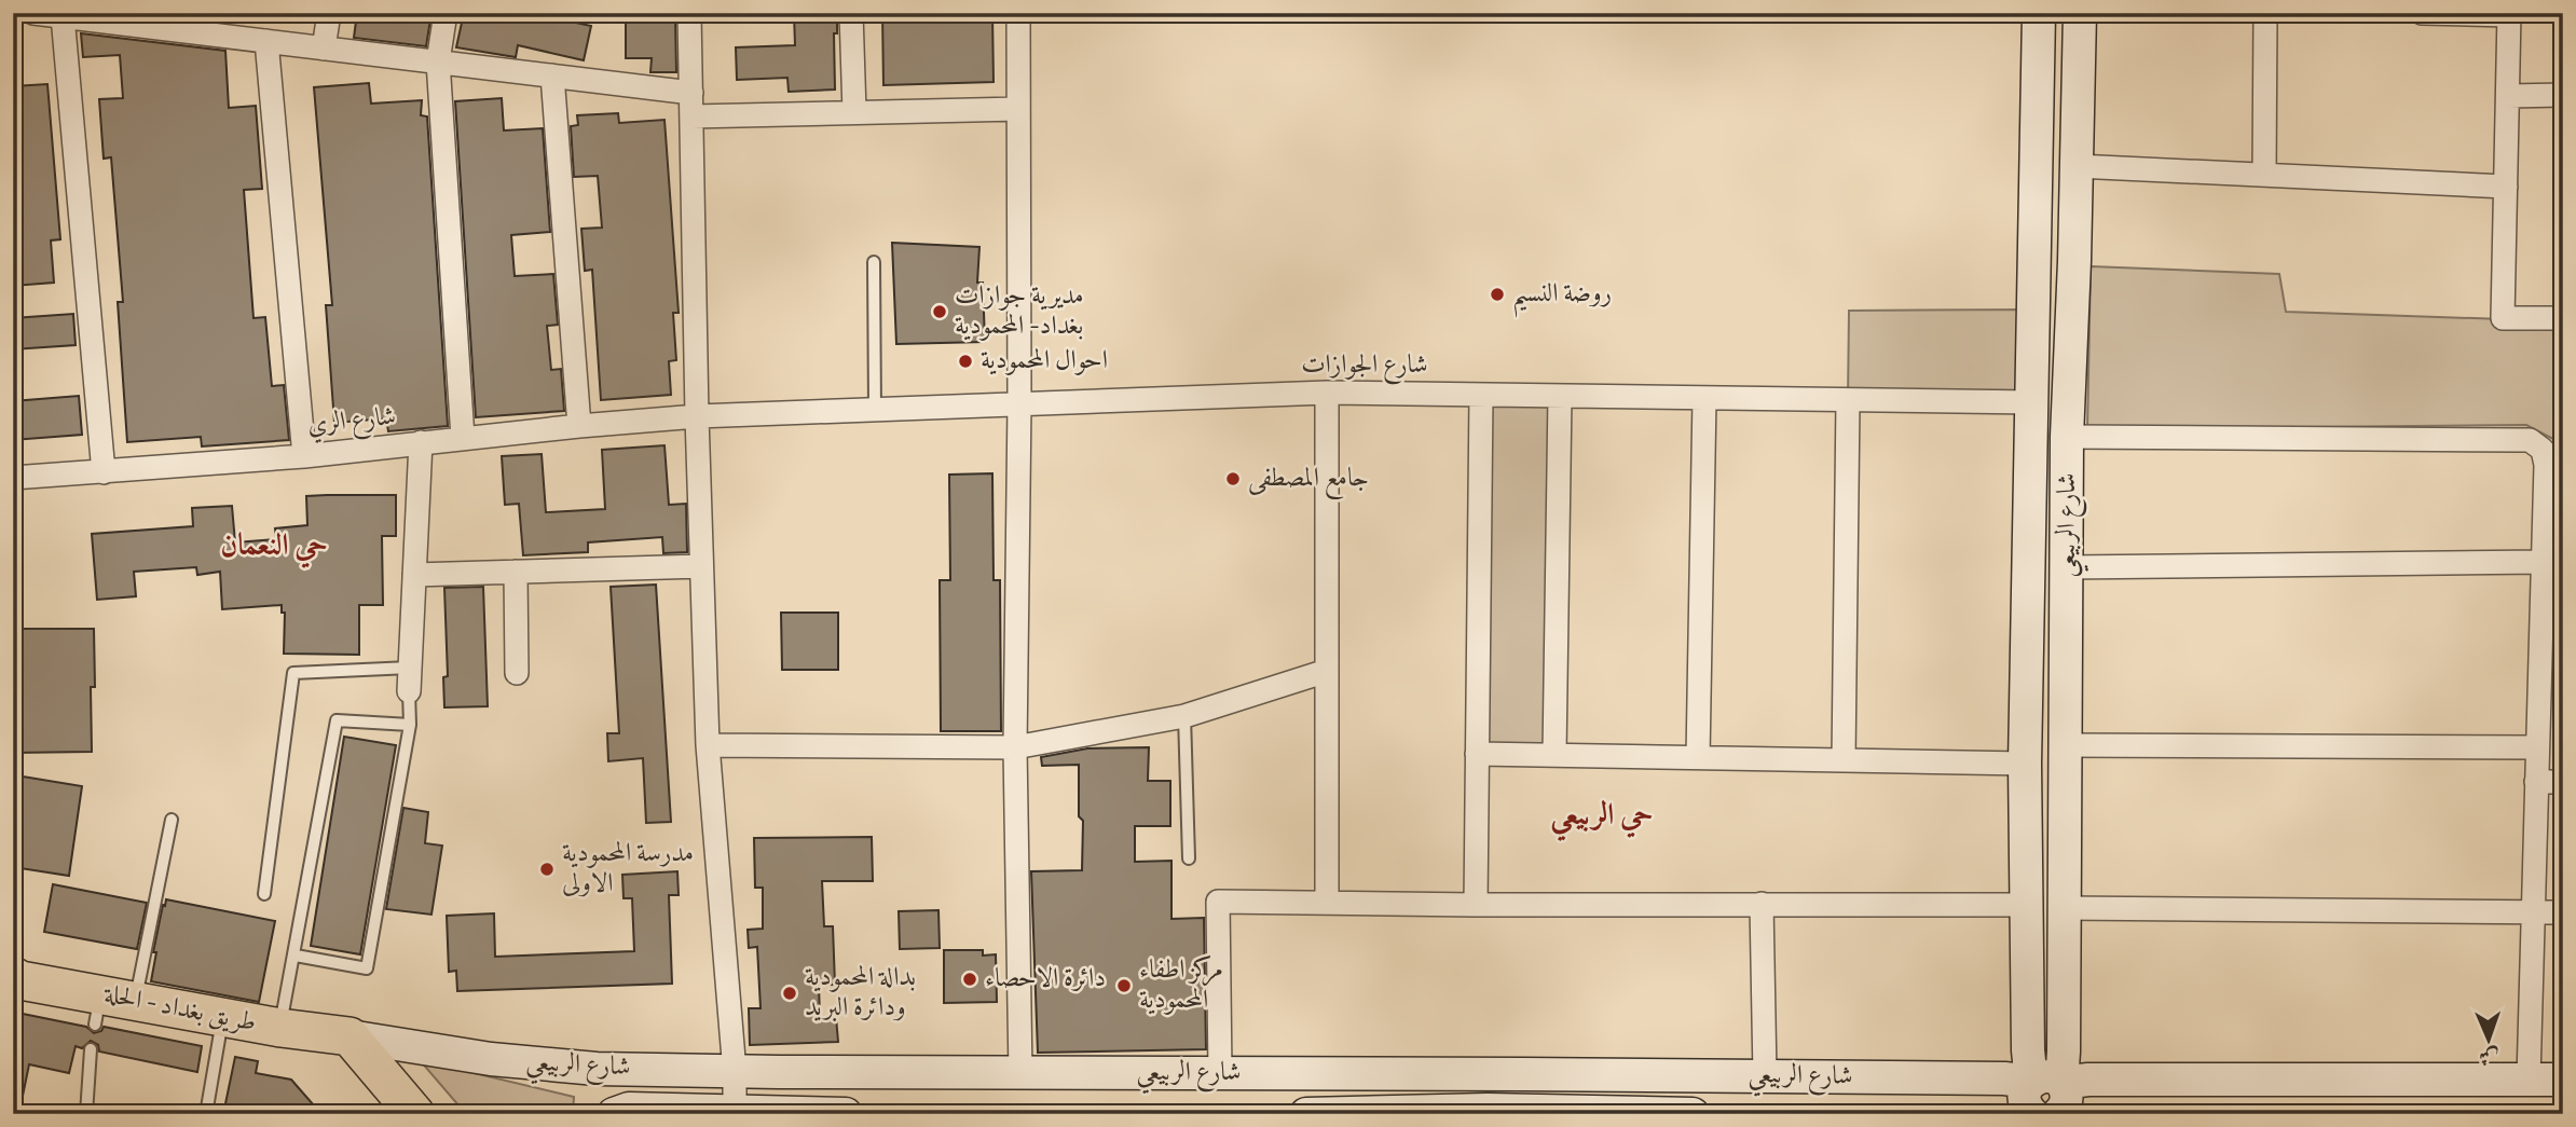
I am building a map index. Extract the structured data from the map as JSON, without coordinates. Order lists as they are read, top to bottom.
{
  "streets": {
    "main road": ["طريق بغداد - الحلة"],
    "street": ["شارع الجوازات", "شارع الري", "شارع الربيعي"]
  },
  "crossings": [
    ["شارع الجوازات", "شارع الري"],
    ["شارع الجوازات", "شارع الربيعي"],
    ["شارع الربيعي", "طريق بغداد - الحلة"]
  ],
  "districts": ["حي النعمان", "حي الربيعي"],
  "places": [
    "روضة النسيم",
    "مديرية جوازات بغداد- المحمودية",
    "احوال المحمودية",
    "جامع المصطفى",
    "مدرسة المحمودية الاولى",
    "دائرة الاحصاء",
    "مركز اطفاء المحمودية",
    "بدالة المحمودية ودائرة البريد"
  ],
  "north": "bottom"
}
